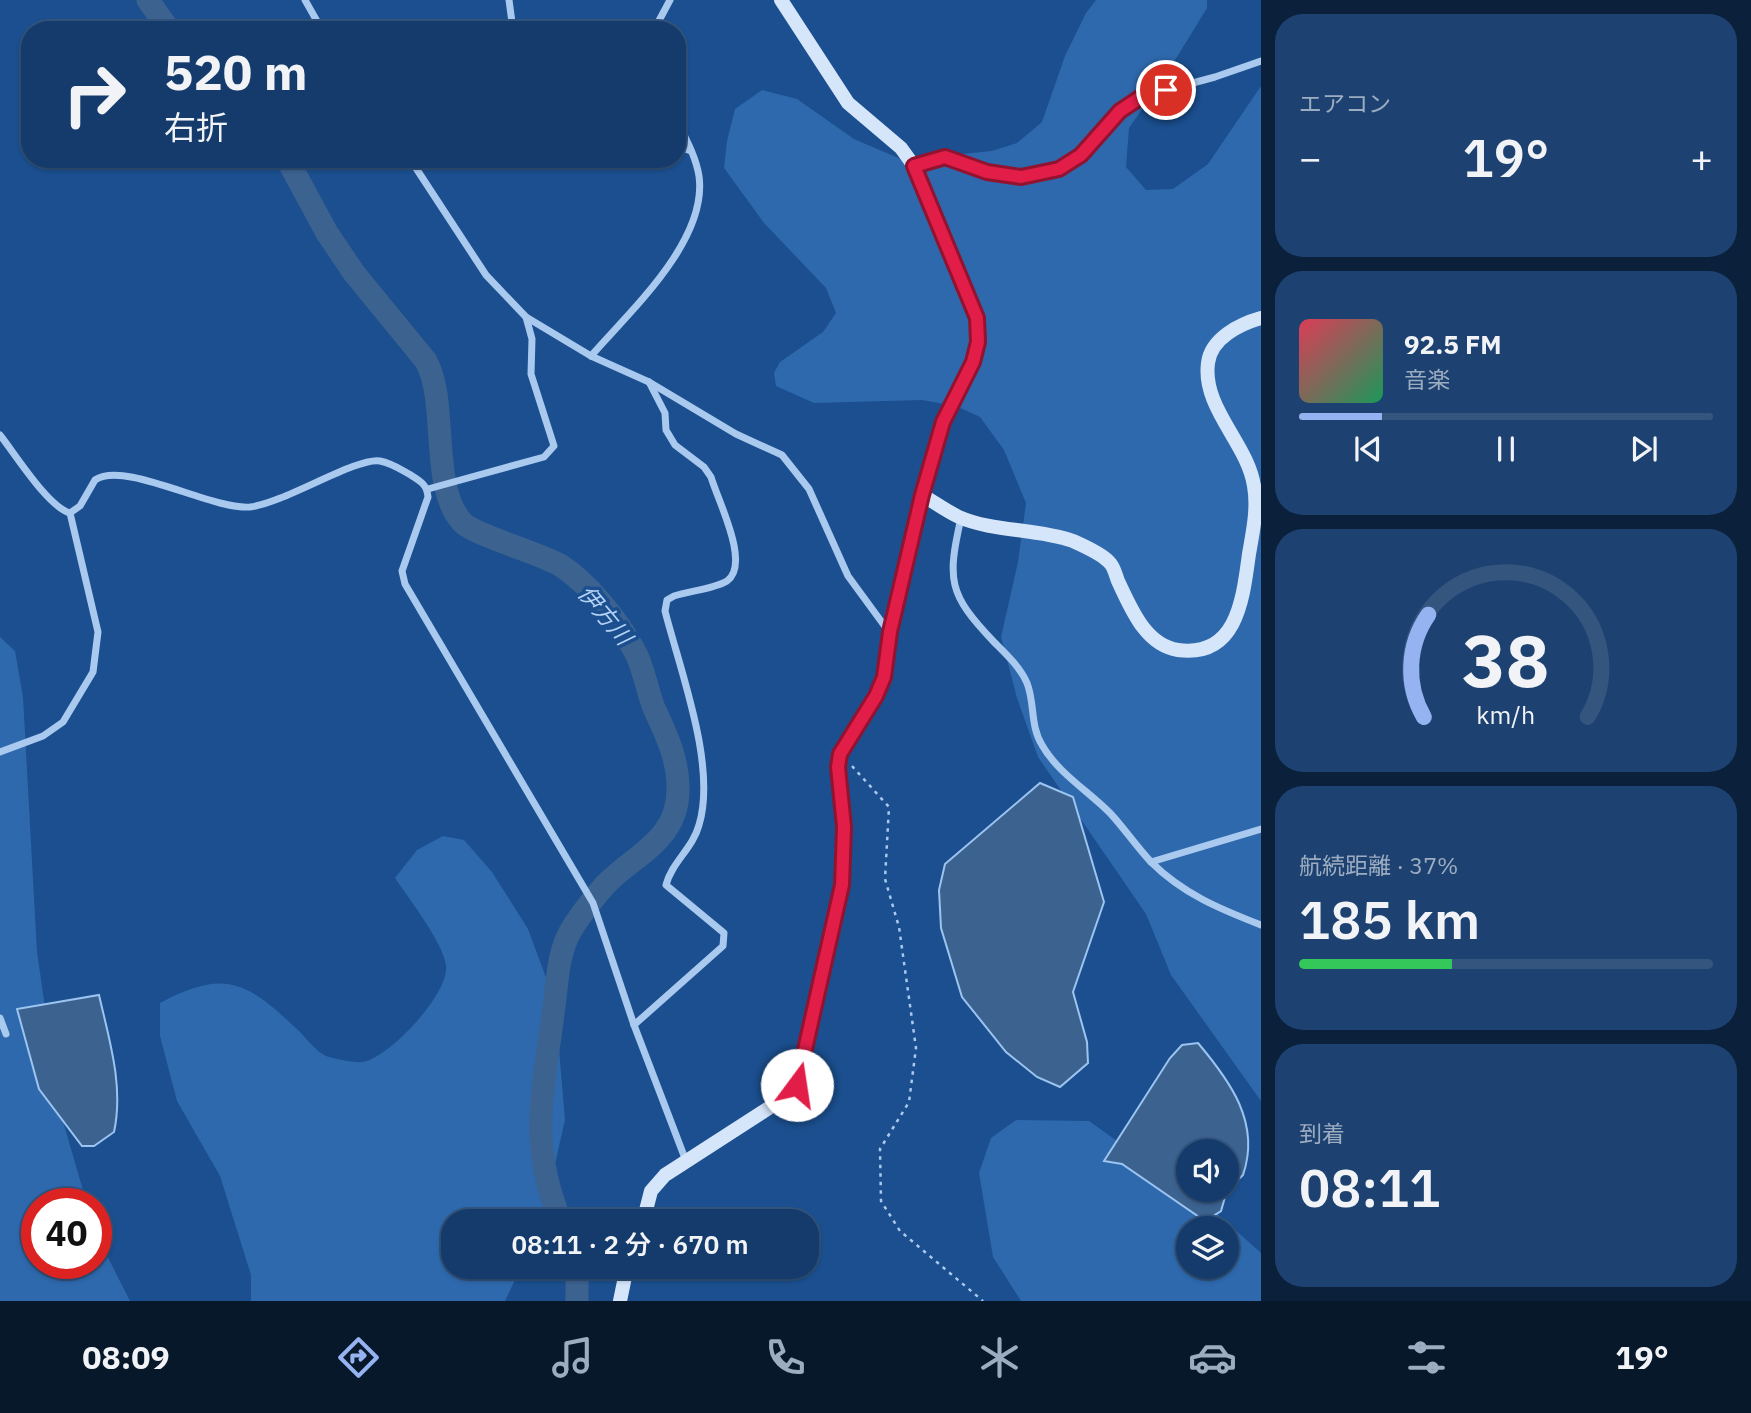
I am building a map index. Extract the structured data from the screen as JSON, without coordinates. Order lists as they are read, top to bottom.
{
  "water": ["伊方川"],
  "page": {
    "tile": [
      "エアコン",
      ["航続距離 · 37%", "185 km"],
      ["到着", "08:11"]
    ],
    "turn": ["520 m", "右折"],
    "heat": ["−", "19°", "+"],
    "song": ["92.5 FM", "音楽"],
    "limit": "40",
    "trip": "08:11 · 2 分 · 670 m",
    "tabs": ["08:09", "19°"],
    "gauge": ["38", "km/h"]
  }
}
